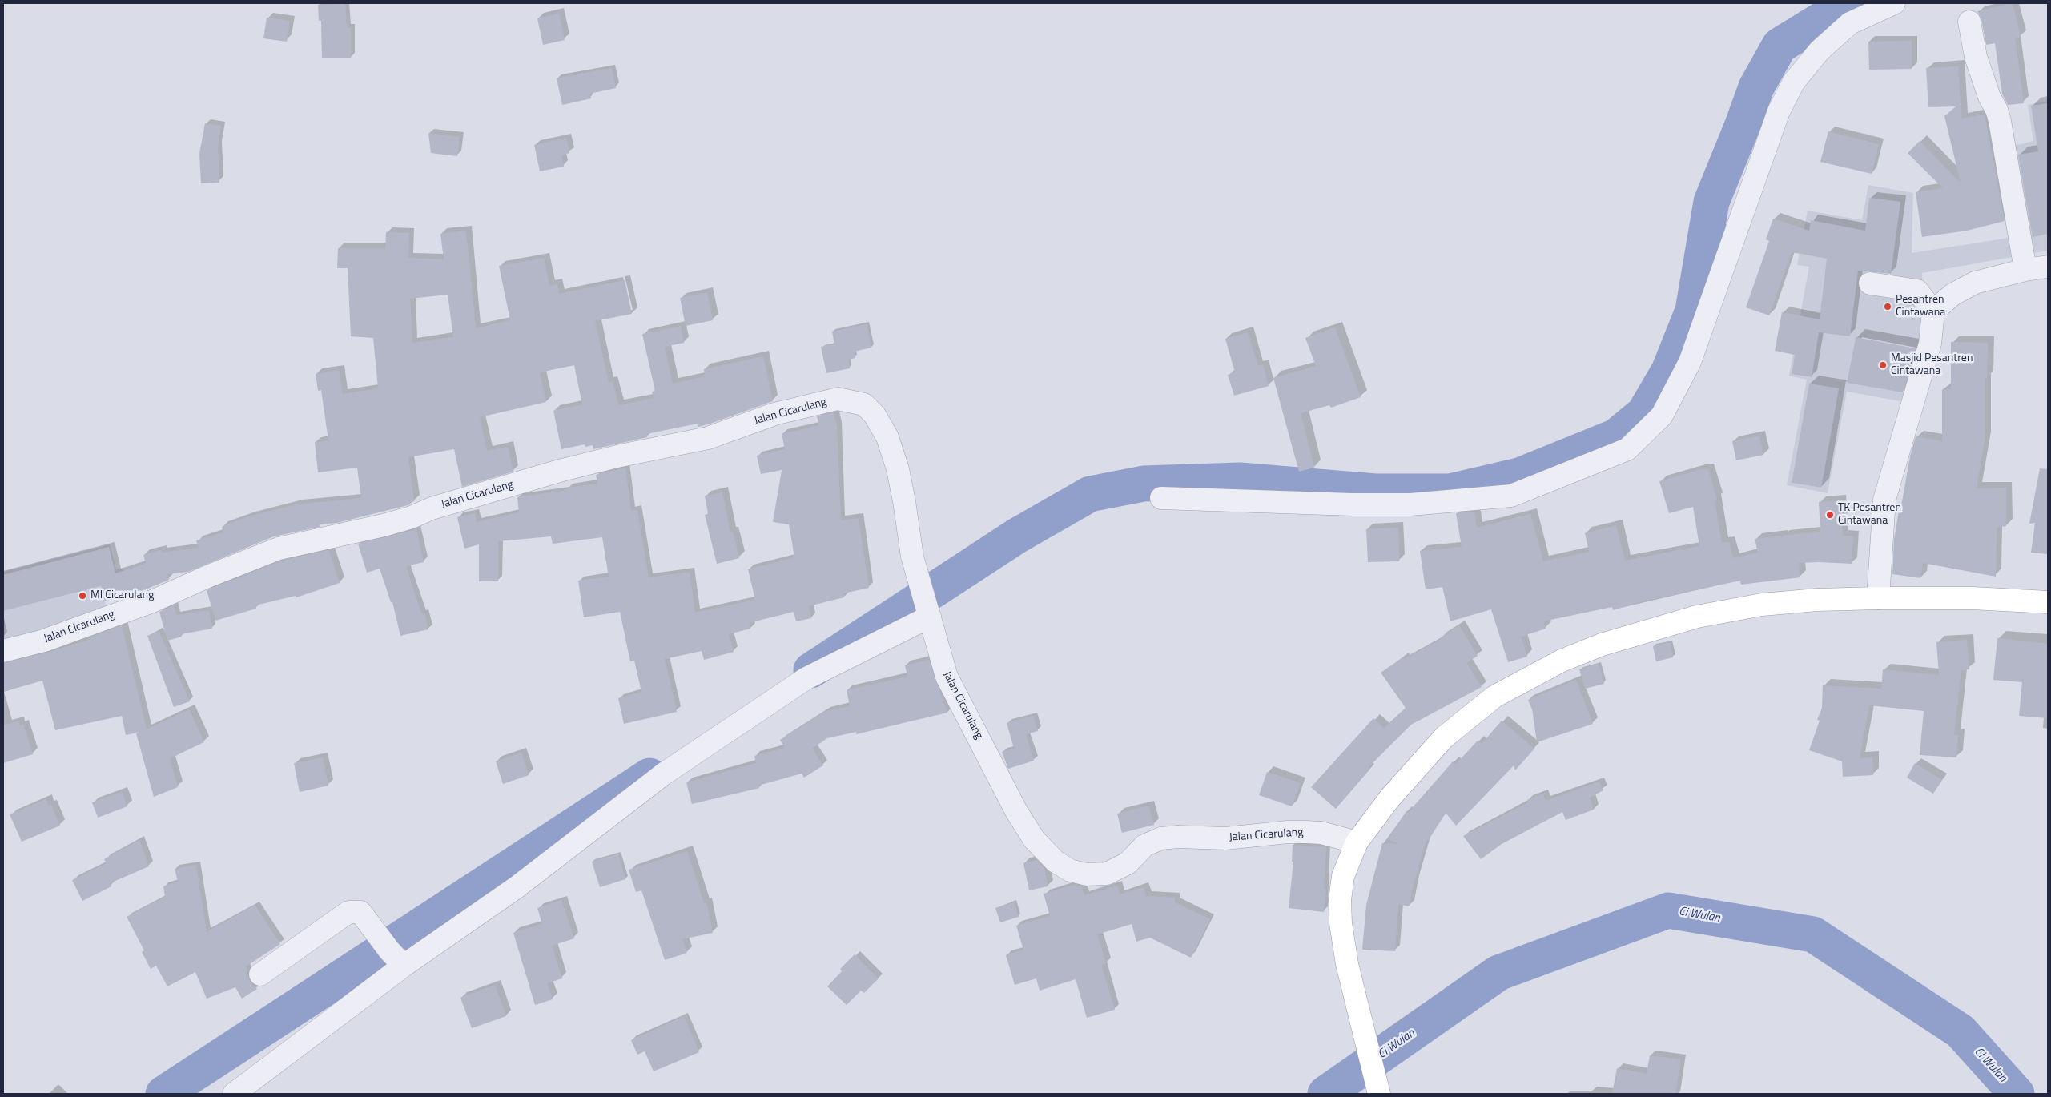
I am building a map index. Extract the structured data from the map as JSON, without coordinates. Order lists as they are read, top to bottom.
{
  "streets": {
    "street": ["Jalan Cicarulang"]
  },
  "water": ["Ci Wulan"],
  "places": [
    "Pesantren Cintawana",
    "Masjid Pesantren Cintawana",
    "TK Pesantren Cintawana",
    "MI Cicarulang"
  ]
}
